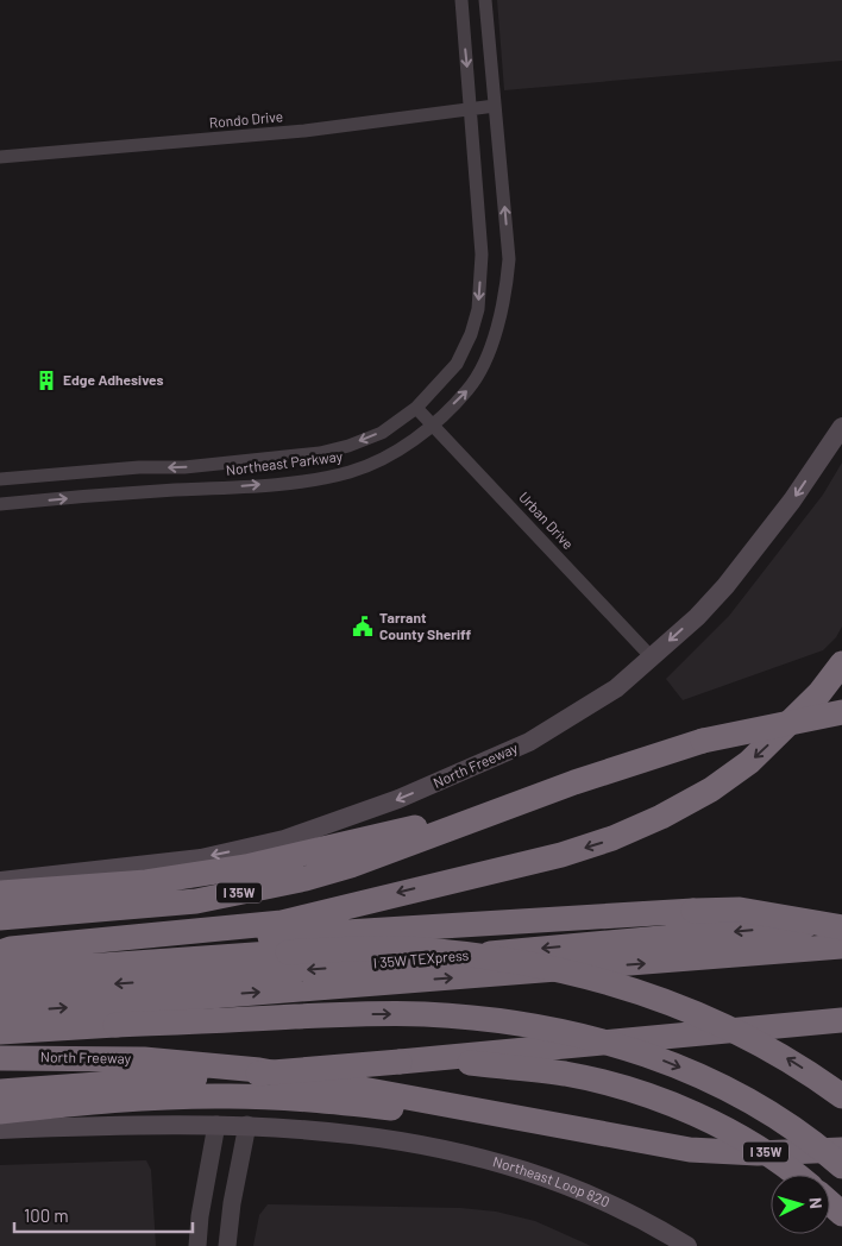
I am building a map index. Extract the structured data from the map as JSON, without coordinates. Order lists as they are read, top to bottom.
{
  "streets": {
    "highway": ["North Freeway", "I 35W", "I 35W TEXpress"],
    "main road": ["Northeast Loop 820"],
    "street": ["Rondo Drive", "Northeast Parkway", "Urban Drive"]
  },
  "crossings": [
    ["Rondo Drive", "Northeast Parkway"],
    ["Northeast Parkway", "Urban Drive"],
    ["Urban Drive", "North Freeway"]
  ],
  "one_way": ["North Freeway"],
  "places": {
    "building": ["Edge Adhesives"],
    "public building": ["Tarrant County Sheriff"]
  },
  "scale_bar": "100 m",
  "north": "right"
}
